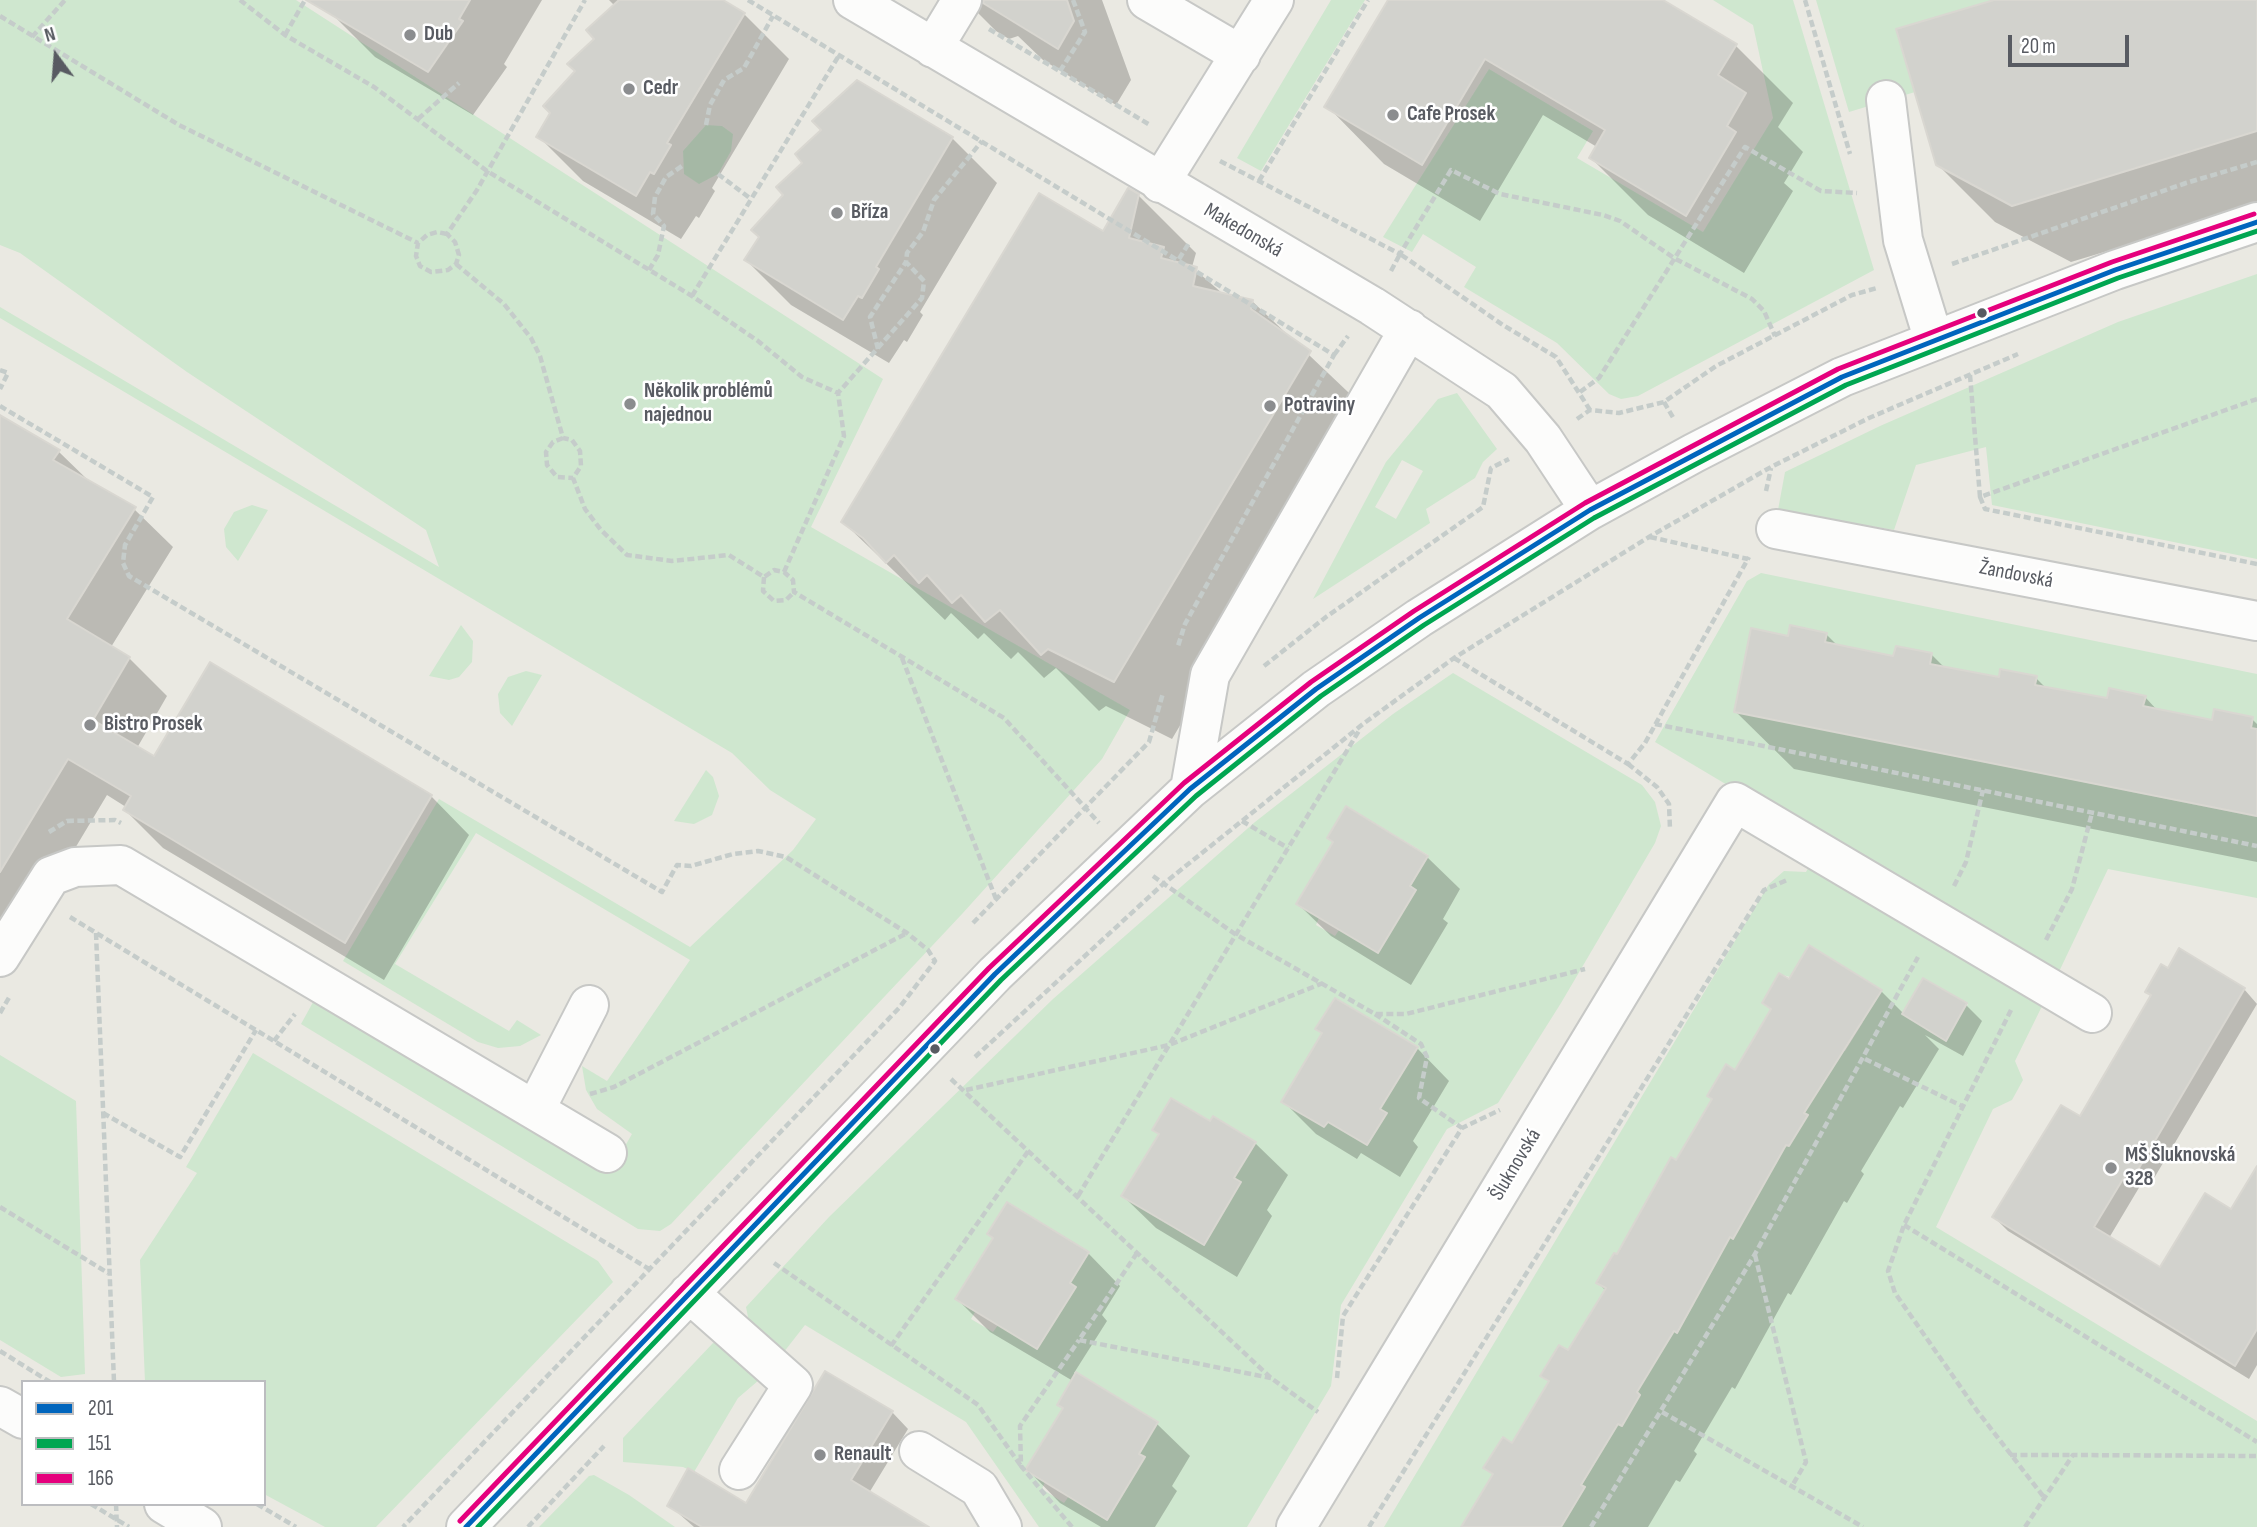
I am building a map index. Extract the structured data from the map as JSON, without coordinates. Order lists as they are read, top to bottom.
{
  "streets": {
    "street": ["Makedonská", "Žandovská", "Šluknovská"]
  },
  "places": [
    "Dub",
    "Cedr",
    "Cafe Prosek",
    "Bříza",
    "Několik problémů najednou",
    "Potraviny",
    "Bistro Prosek",
    "MŠ Šluknovská 328",
    "Renault"
  ],
  "lines": ["transit line 166", "transit line 201", "transit line 151"],
  "legend": ["201", "151", "166"],
  "scale_bar": "20 m",
  "north": "top"
}
